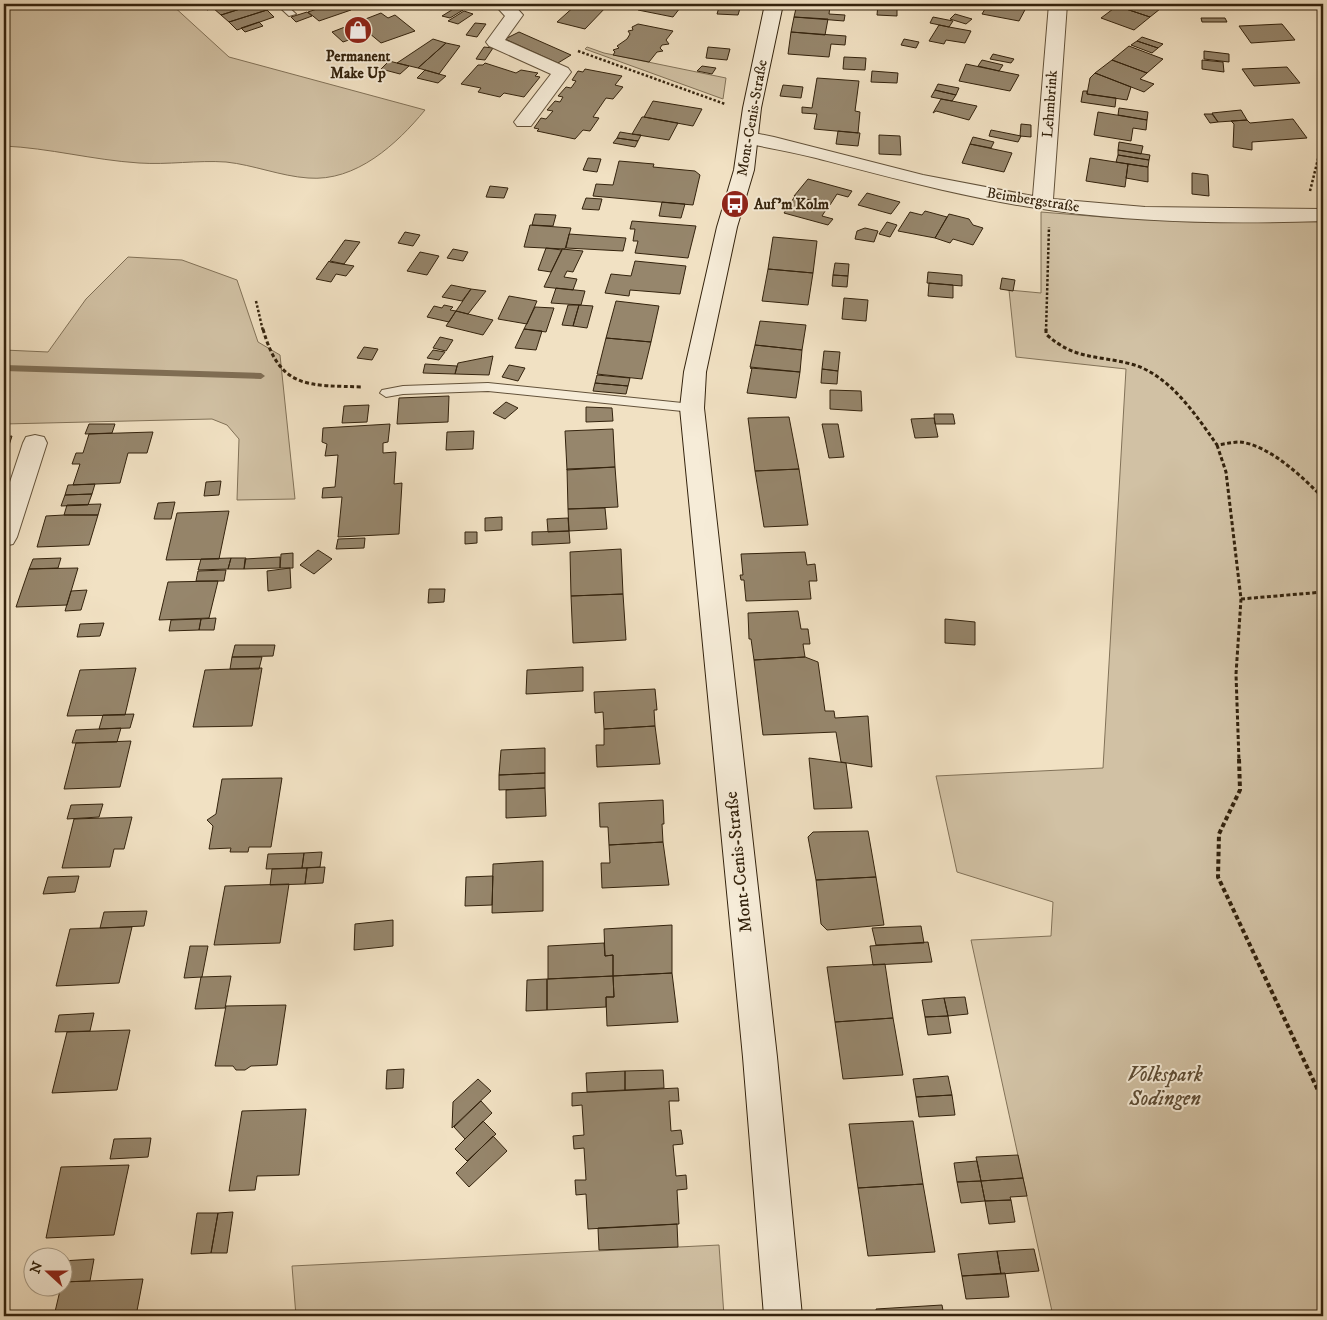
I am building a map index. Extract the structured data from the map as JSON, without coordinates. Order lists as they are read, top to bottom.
{
  "streets": {
    "main road": ["Lehmbrink", "Mont-Cenis-Straße", "Beimbergstraße"]
  },
  "crossings": [
    ["Lehmbrink", "Beimbergstraße"],
    ["Mont-Cenis-Straße", "Beimbergstraße"]
  ],
  "parks": ["Volkspark Sodingen"],
  "places": {
    "shop": ["Permanent Make Up"],
    "bus stop": ["Auf'm Kolm"]
  },
  "north": "left"
}
